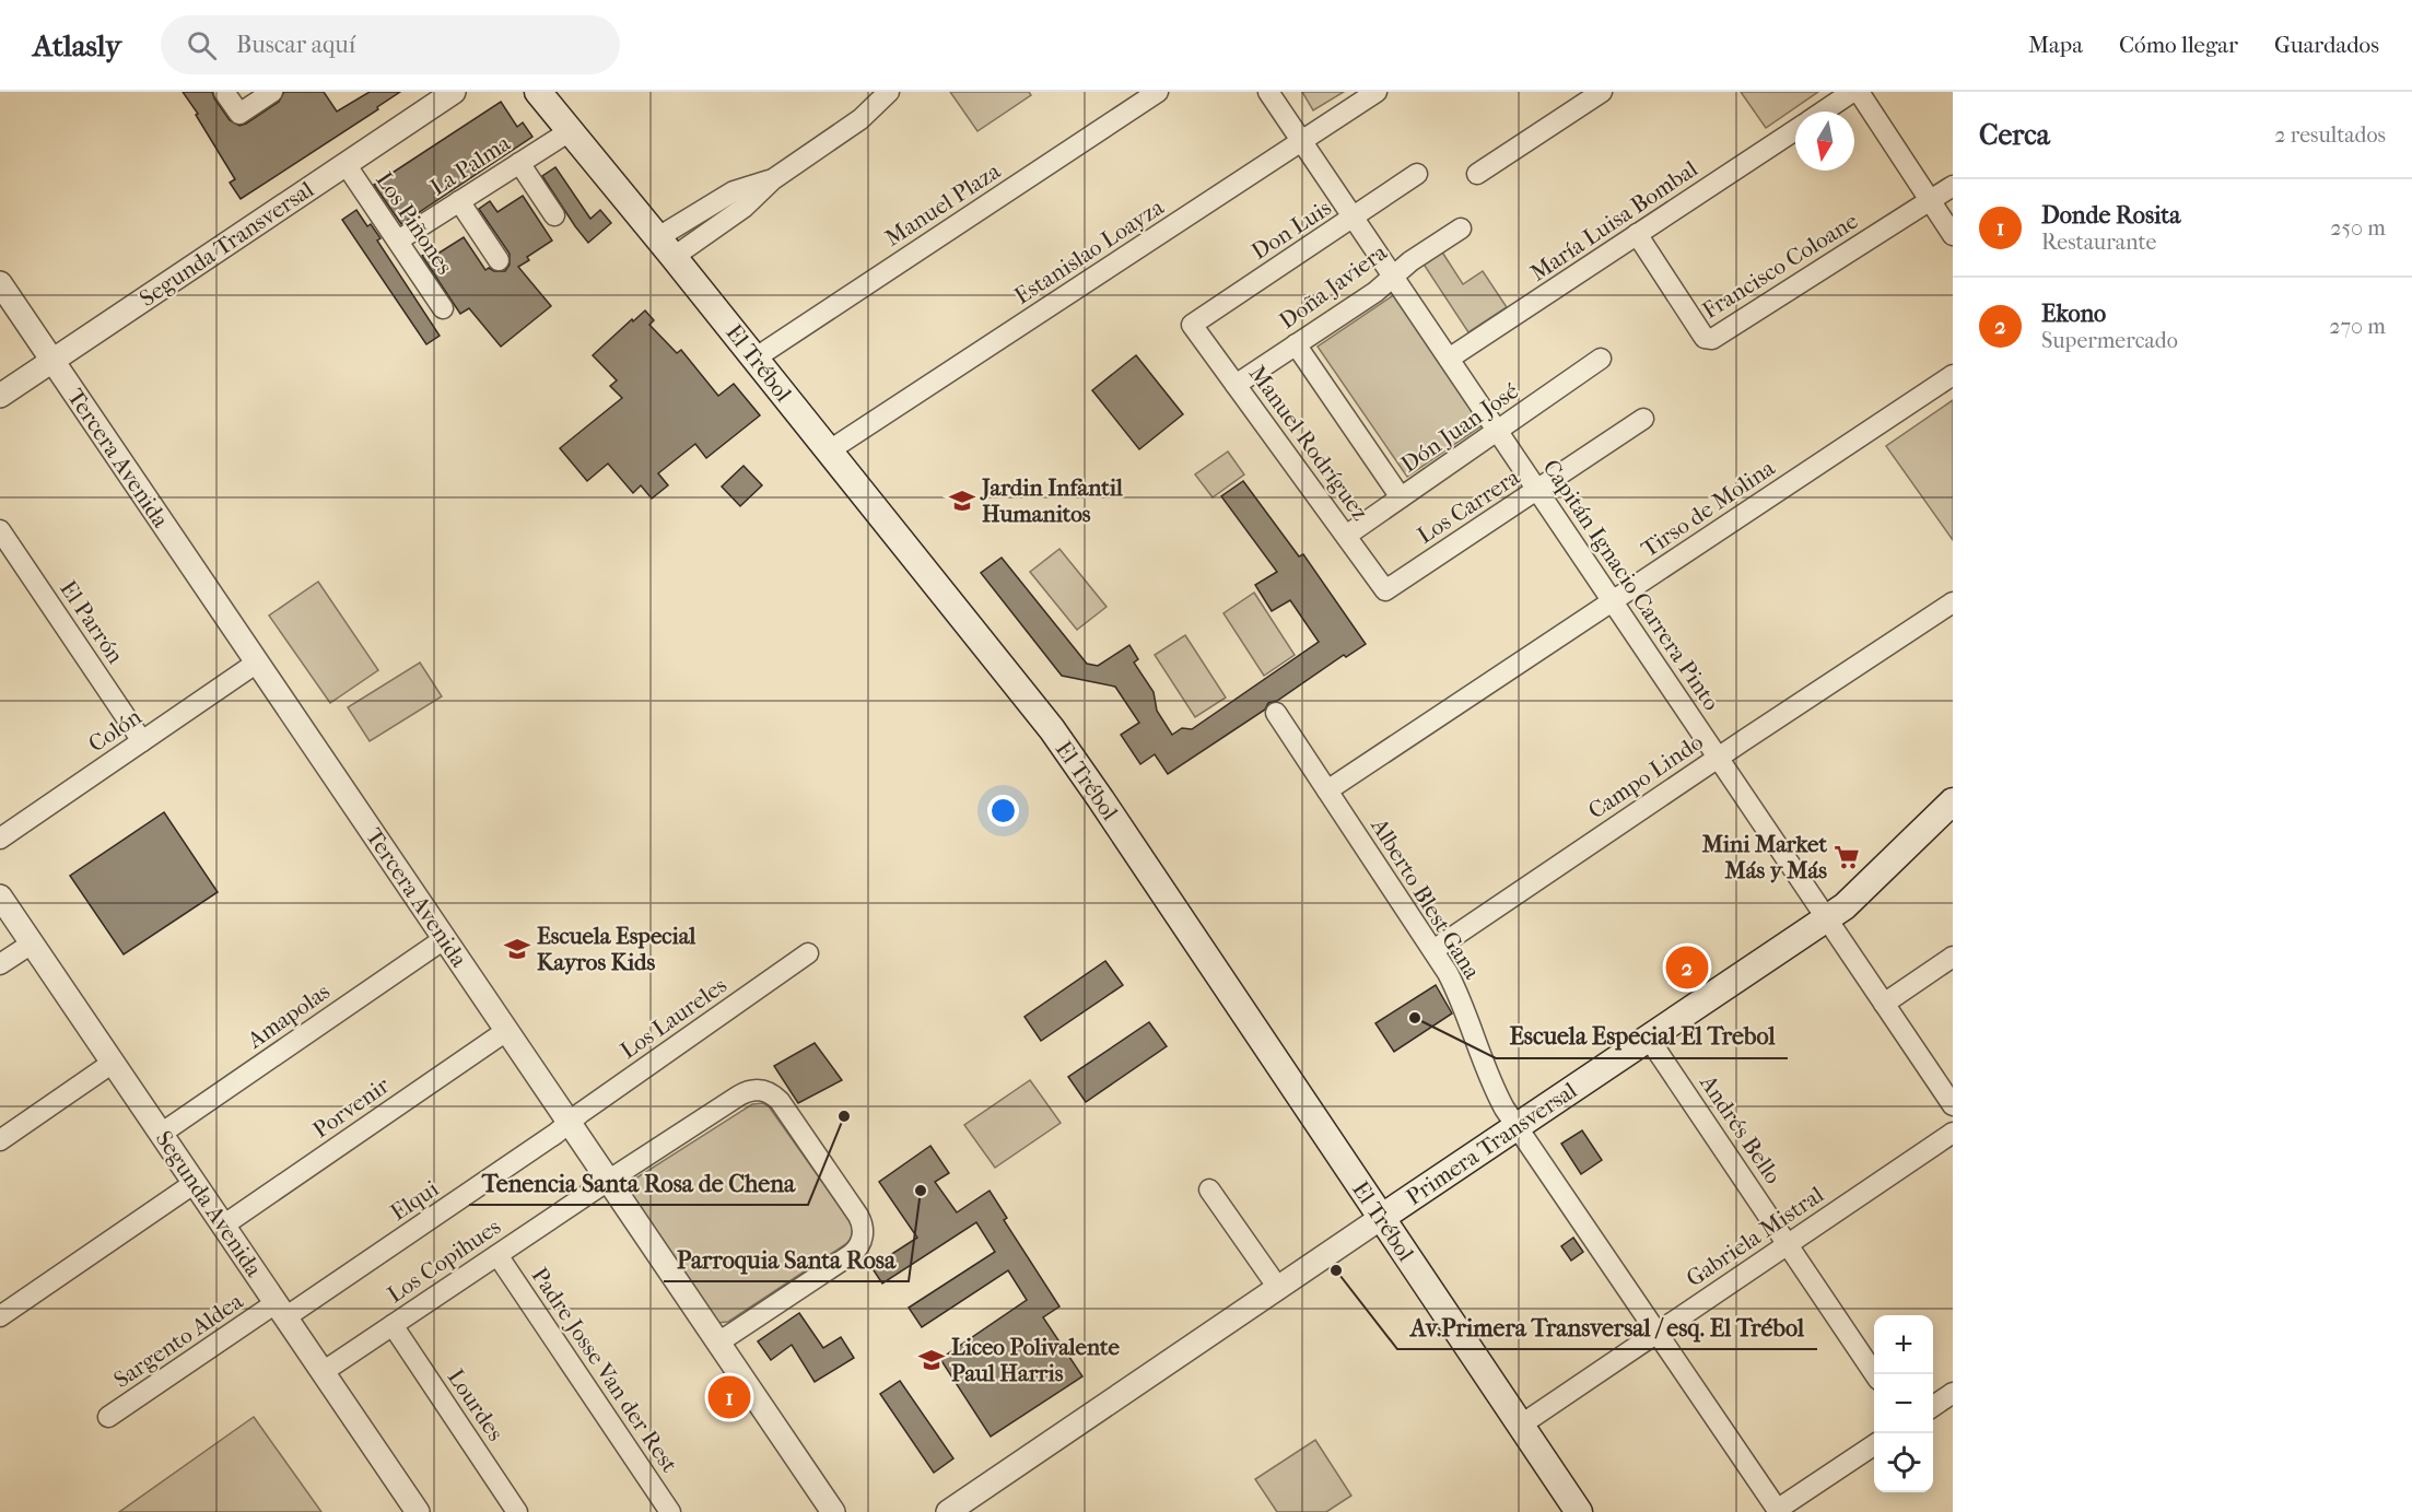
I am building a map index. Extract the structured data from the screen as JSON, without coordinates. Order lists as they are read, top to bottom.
{
  "streets": {
    "main road": ["El Trébol", "Primera Transversal"],
    "street": [
      "La Palma",
      "Manuel Plaza",
      "María Luisa Bombal",
      "Los Piñones",
      "Don Luis",
      "Segunda Transversal",
      "Estanislao Loayza",
      "Francisco Coloane",
      "Doña Javiera",
      "Dón Juan José",
      "Manuel Rodríguez",
      "Tercera Avenida",
      "Los Carrera",
      "Tirso de Molina",
      "Capitán Ignacio Carrera Pinto",
      "El Parrón",
      "Colón",
      "Campo Lindo",
      "Alberto Blest Gana",
      "Amapolas",
      "Los Laureles",
      "Porvenir",
      "Andrés Bello",
      "Elqui",
      "Segunda Avenida",
      "Gabriela Mistral",
      "Los Copihues",
      "Sargento Aldea",
      "Padre Josse Van der Rest",
      "Lourdes"
    ]
  },
  "crossings": [
    ["La Palma", "Los Piñones"],
    ["La Palma", "El Trébol"],
    ["Manuel Plaza", "El Trébol"],
    ["María Luisa Bombal", "Francisco Coloane"],
    ["María Luisa Bombal", "Capitán Ignacio Carrera Pinto"],
    ["Los Piñones", "Segunda Transversal"],
    ["Don Luis", "Manuel Rodríguez"],
    ["Don Luis", "Capitán Ignacio Carrera Pinto"],
    ["Segunda Transversal", "Tercera Avenida"],
    ["Estanislao Loayza", "El Trébol"],
    ["Estanislao Loayza", "Capitán Ignacio Carrera Pinto"],
    ["Doña Javiera", "Manuel Rodríguez"],
    ["Doña Javiera", "Capitán Ignacio Carrera Pinto"],
    ["El Trébol", "Primera Transversal"],
    ["El Trébol", "Gabriela Mistral"],
    ["Dón Juan José", "Manuel Rodríguez"],
    ["Dón Juan José", "Capitán Ignacio Carrera Pinto"],
    ["Manuel Rodríguez", "Los Carrera"],
    ["Tercera Avenida", "Colón"],
    ["Tercera Avenida", "Amapolas"],
    ["Tercera Avenida", "Los Laureles"],
    ["Tercera Avenida", "Porvenir"],
    ["Tercera Avenida", "Elqui"],
    ["Tercera Avenida", "Los Copihues"],
    ["Los Carrera", "Capitán Ignacio Carrera Pinto"],
    ["Tirso de Molina", "Capitán Ignacio Carrera Pinto"],
    ["Tirso de Molina", "Alberto Blest Gana"],
    ["Capitán Ignacio Carrera Pinto", "Campo Lindo"],
    ["Capitán Ignacio Carrera Pinto", "Primera Transversal"],
    ["El Parrón", "Colón"],
    ["Campo Lindo", "Alberto Blest Gana"],
    ["Alberto Blest Gana", "Primera Transversal"],
    ["Alberto Blest Gana", "Gabriela Mistral"],
    ["Amapolas", "Segunda Avenida"],
    ["Los Laureles", "Elqui"],
    ["Porvenir", "Segunda Avenida"],
    ["Andrés Bello", "Primera Transversal"],
    ["Andrés Bello", "Gabriela Mistral"],
    ["Elqui", "Segunda Avenida"],
    ["Elqui", "Sargento Aldea"],
    ["Segunda Avenida", "Los Copihues"],
    ["Segunda Avenida", "Sargento Aldea"],
    ["Los Copihues", "Padre Josse Van der Rest"],
    ["Los Copihues", "Lourdes"]
  ],
  "places": {
    "school or university": ["Jardin Infantil Humanitos", "Escuela Especial Kayros Kids", "Liceo Polivalente Paul Harris"],
    "supermarket": ["Mini Market Más y Más"],
    "other": [
      "Escuela Especial El Trebol",
      "Tenencia Santa Rosa de Chena",
      "Parroquia Santa Rosa",
      "Av.Primera Transversal / esq. El Trébol"
    ]
  },
  "north": "bottom",
  "page": {
    "header": "Atlasly",
    "search": "Buscar aquí",
    "nav": ["Mapa", "Cómo llegar", "Guardados"],
    "heading": ["Cerca", "2 resultados"],
    "list": [
      {
        "mark": "1",
        "name": "Donde Rosita",
        "note": "Restaurante",
        "value": "250 m"
      },
      {
        "mark": "2",
        "name": "Ekono",
        "note": "Supermercado",
        "value": "270 m"
      }
    ],
    "pins": ["2", "1"],
    "map_buttons": ["+", "−"]
  }
}
